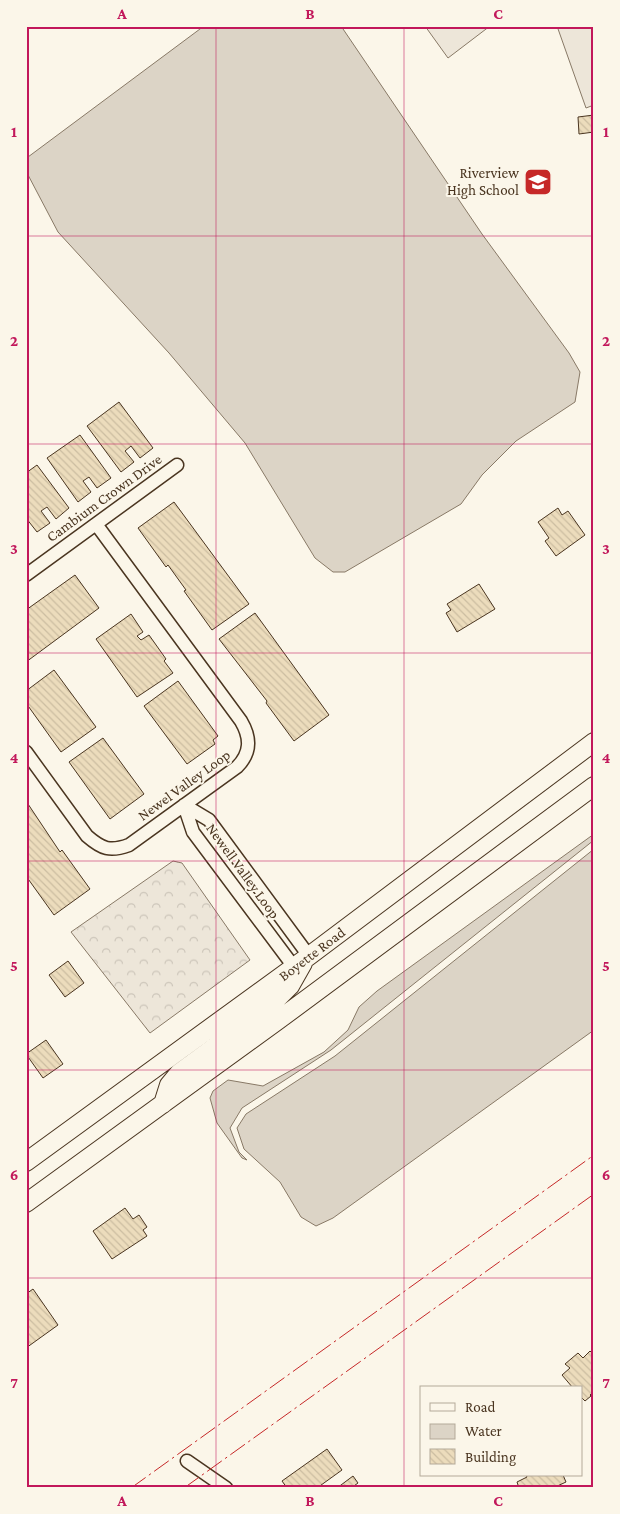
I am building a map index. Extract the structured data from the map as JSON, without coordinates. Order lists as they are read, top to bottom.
{
  "streets": {
    "main road": ["Boyette Road"],
    "street": ["Cambium Crown Drive", "Newel Valley Loop", "Newell Valley Loop"]
  },
  "crossings": [
    ["Cambium Crown Drive", "Newel Valley Loop"],
    ["Newel Valley Loop", "Newell Valley Loop"],
    ["Newell Valley Loop", "Boyette Road"]
  ],
  "places": {
    "school or university": ["Riverview High School"]
  },
  "legend": ["Road", "Water", "Building"],
  "grid": {
    "columns": ["A", "B", "C"],
    "rows": [
      "1",
      "2",
      "3",
      "4",
      "5",
      "6",
      "7"
    ]
  }
}
